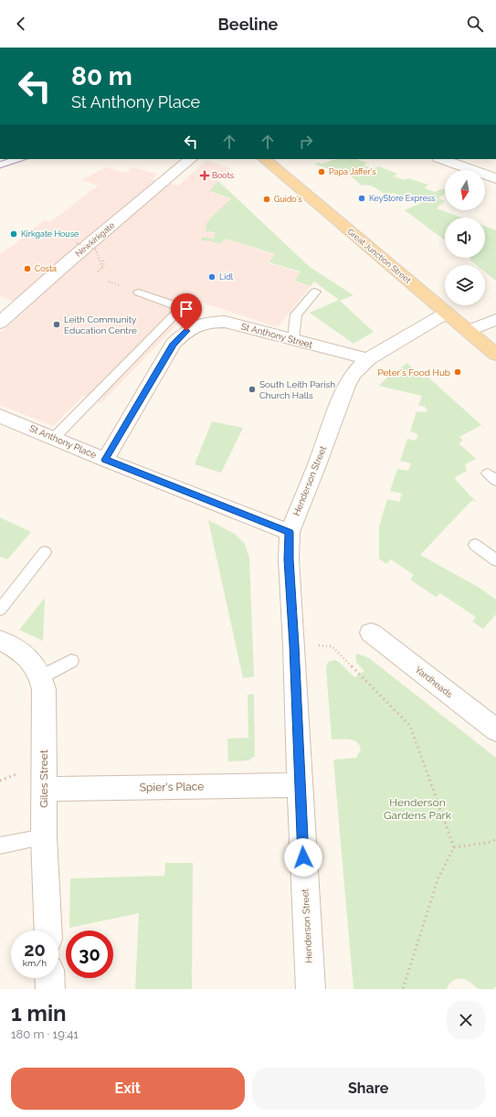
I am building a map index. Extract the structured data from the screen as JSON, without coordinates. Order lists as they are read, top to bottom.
{
  "streets": {
    "main road": ["Great Junction Street"],
    "street": [
      "Newkirkgate",
      "St Anthony Street",
      "St Anthony Place",
      "Henderson Street",
      "Yardheads",
      "Giles Street",
      "Spier's Place"
    ]
  },
  "crossings": [
    ["Great Junction Street", "Henderson Street"],
    ["St Anthony Street", "St Anthony Place"],
    ["St Anthony Street", "Henderson Street"],
    ["St Anthony Place", "Henderson Street"],
    ["Henderson Street", "Spier's Place"],
    ["Giles Street", "Spier's Place"]
  ],
  "parks": ["Henderson Gardens Park"],
  "places": {
    "other": [
      "Papa Jaffer's",
      "KeyStore Express",
      "Guido's",
      "Kirkgate House",
      "Costa",
      "Lidl",
      "Leith Community Education Centre",
      "Peter's Food Hub",
      "South Leith Parish Church Halls"
    ],
    "health": ["Boots"]
  },
  "north": "bottom",
  "page": {
    "header": "Beeline",
    "turn": ["80 m", "St Anthony Place"],
    "speed": "20 km/h",
    "limit": "30",
    "heading": ["1 min", "180 m · 19:41"],
    "buttons": ["Exit", "Share"]
  }
}
